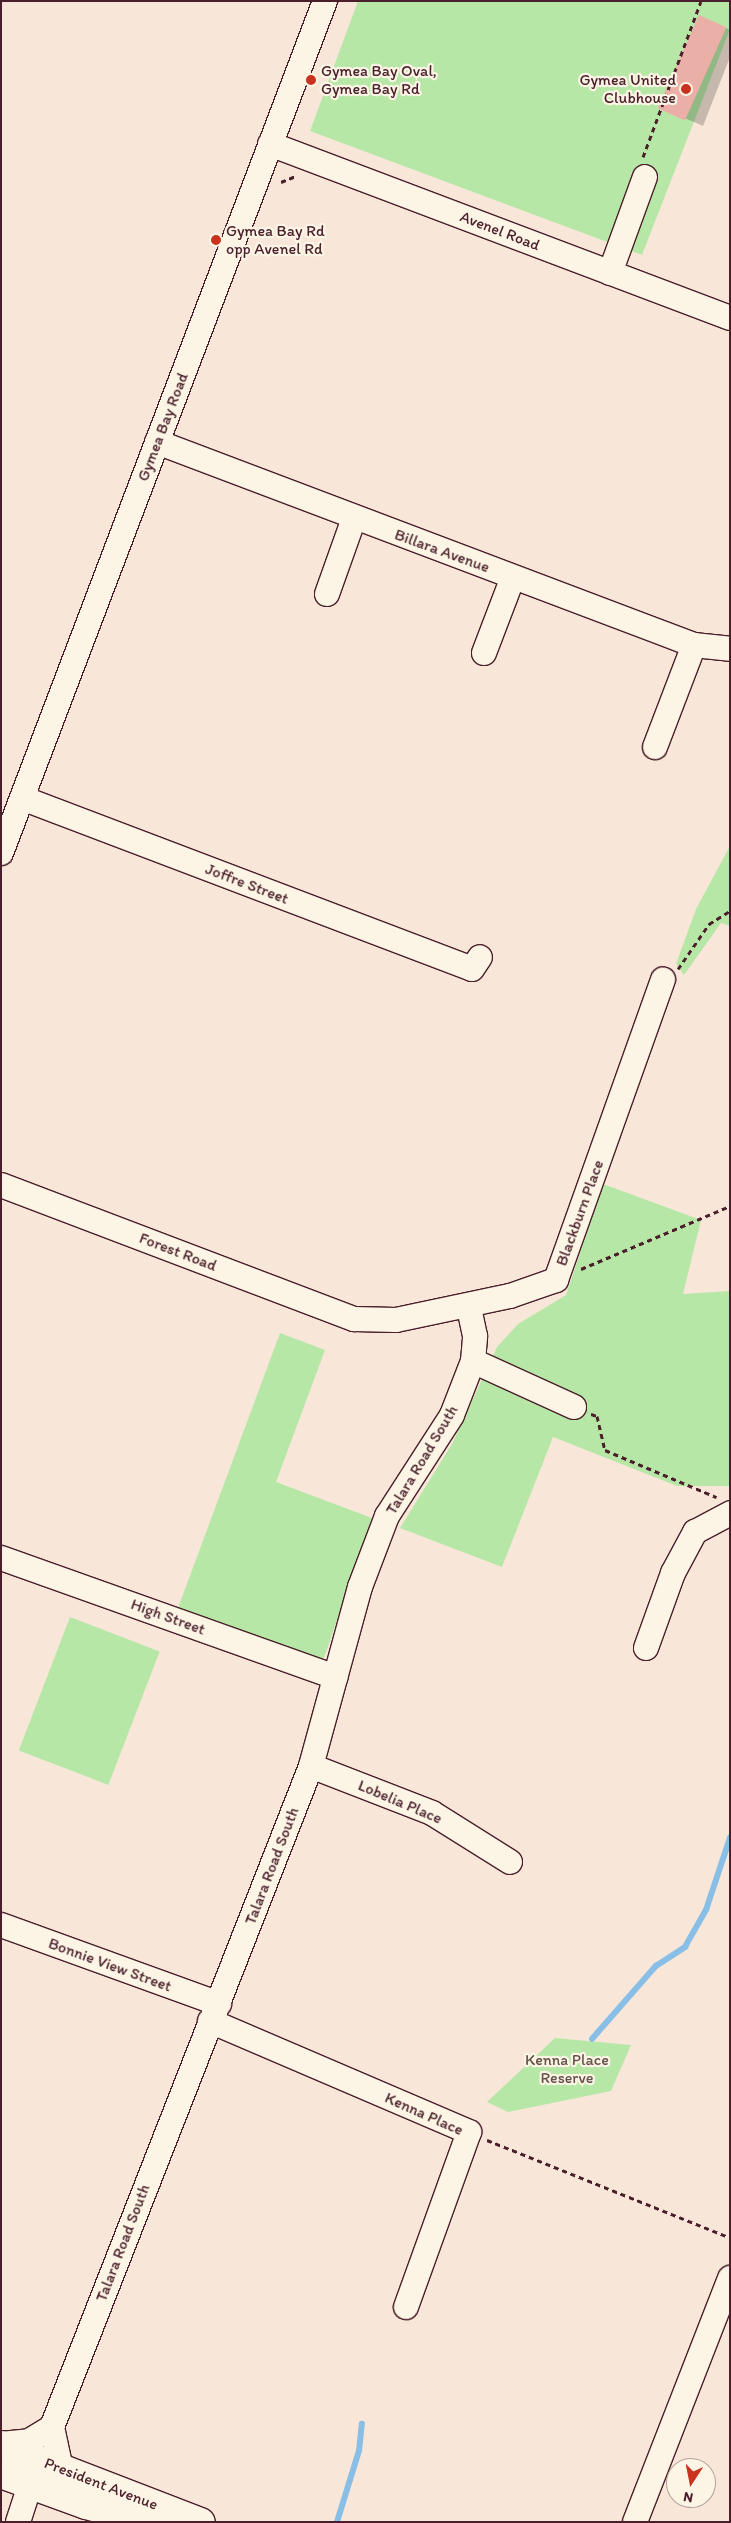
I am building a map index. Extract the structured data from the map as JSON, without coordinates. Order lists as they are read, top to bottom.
{
  "streets": {
    "main road": ["President Avenue"],
    "street": [
      "Avenel Road",
      "Gymea Bay Road",
      "Billara Avenue",
      "Joffre Street",
      "Blackburn Place",
      "Forest Road",
      "Talara Road South",
      "High Street",
      "Lobelia Place",
      "Bonnie View Street",
      "Kenna Place"
    ]
  },
  "crossings": [
    ["Avenel Road", "Gymea Bay Road"],
    ["Gymea Bay Road", "Billara Avenue"],
    ["Gymea Bay Road", "Joffre Street"],
    ["Blackburn Place", "Forest Road"],
    ["Blackburn Place", "Talara Road South"],
    ["Talara Road South", "High Street"],
    ["Talara Road South", "Lobelia Place"],
    ["Talara Road South", "Bonnie View Street"],
    ["Talara Road South", "Kenna Place"],
    ["Bonnie View Street", "Kenna Place"]
  ],
  "parks": ["Kenna Place Reserve"],
  "places": ["Gymea Bay Oval, Gymea Bay Rd", "Gymea United Clubhouse", "Gymea Bay Rd opp Avenel Rd"],
  "north": "bottom"
}
